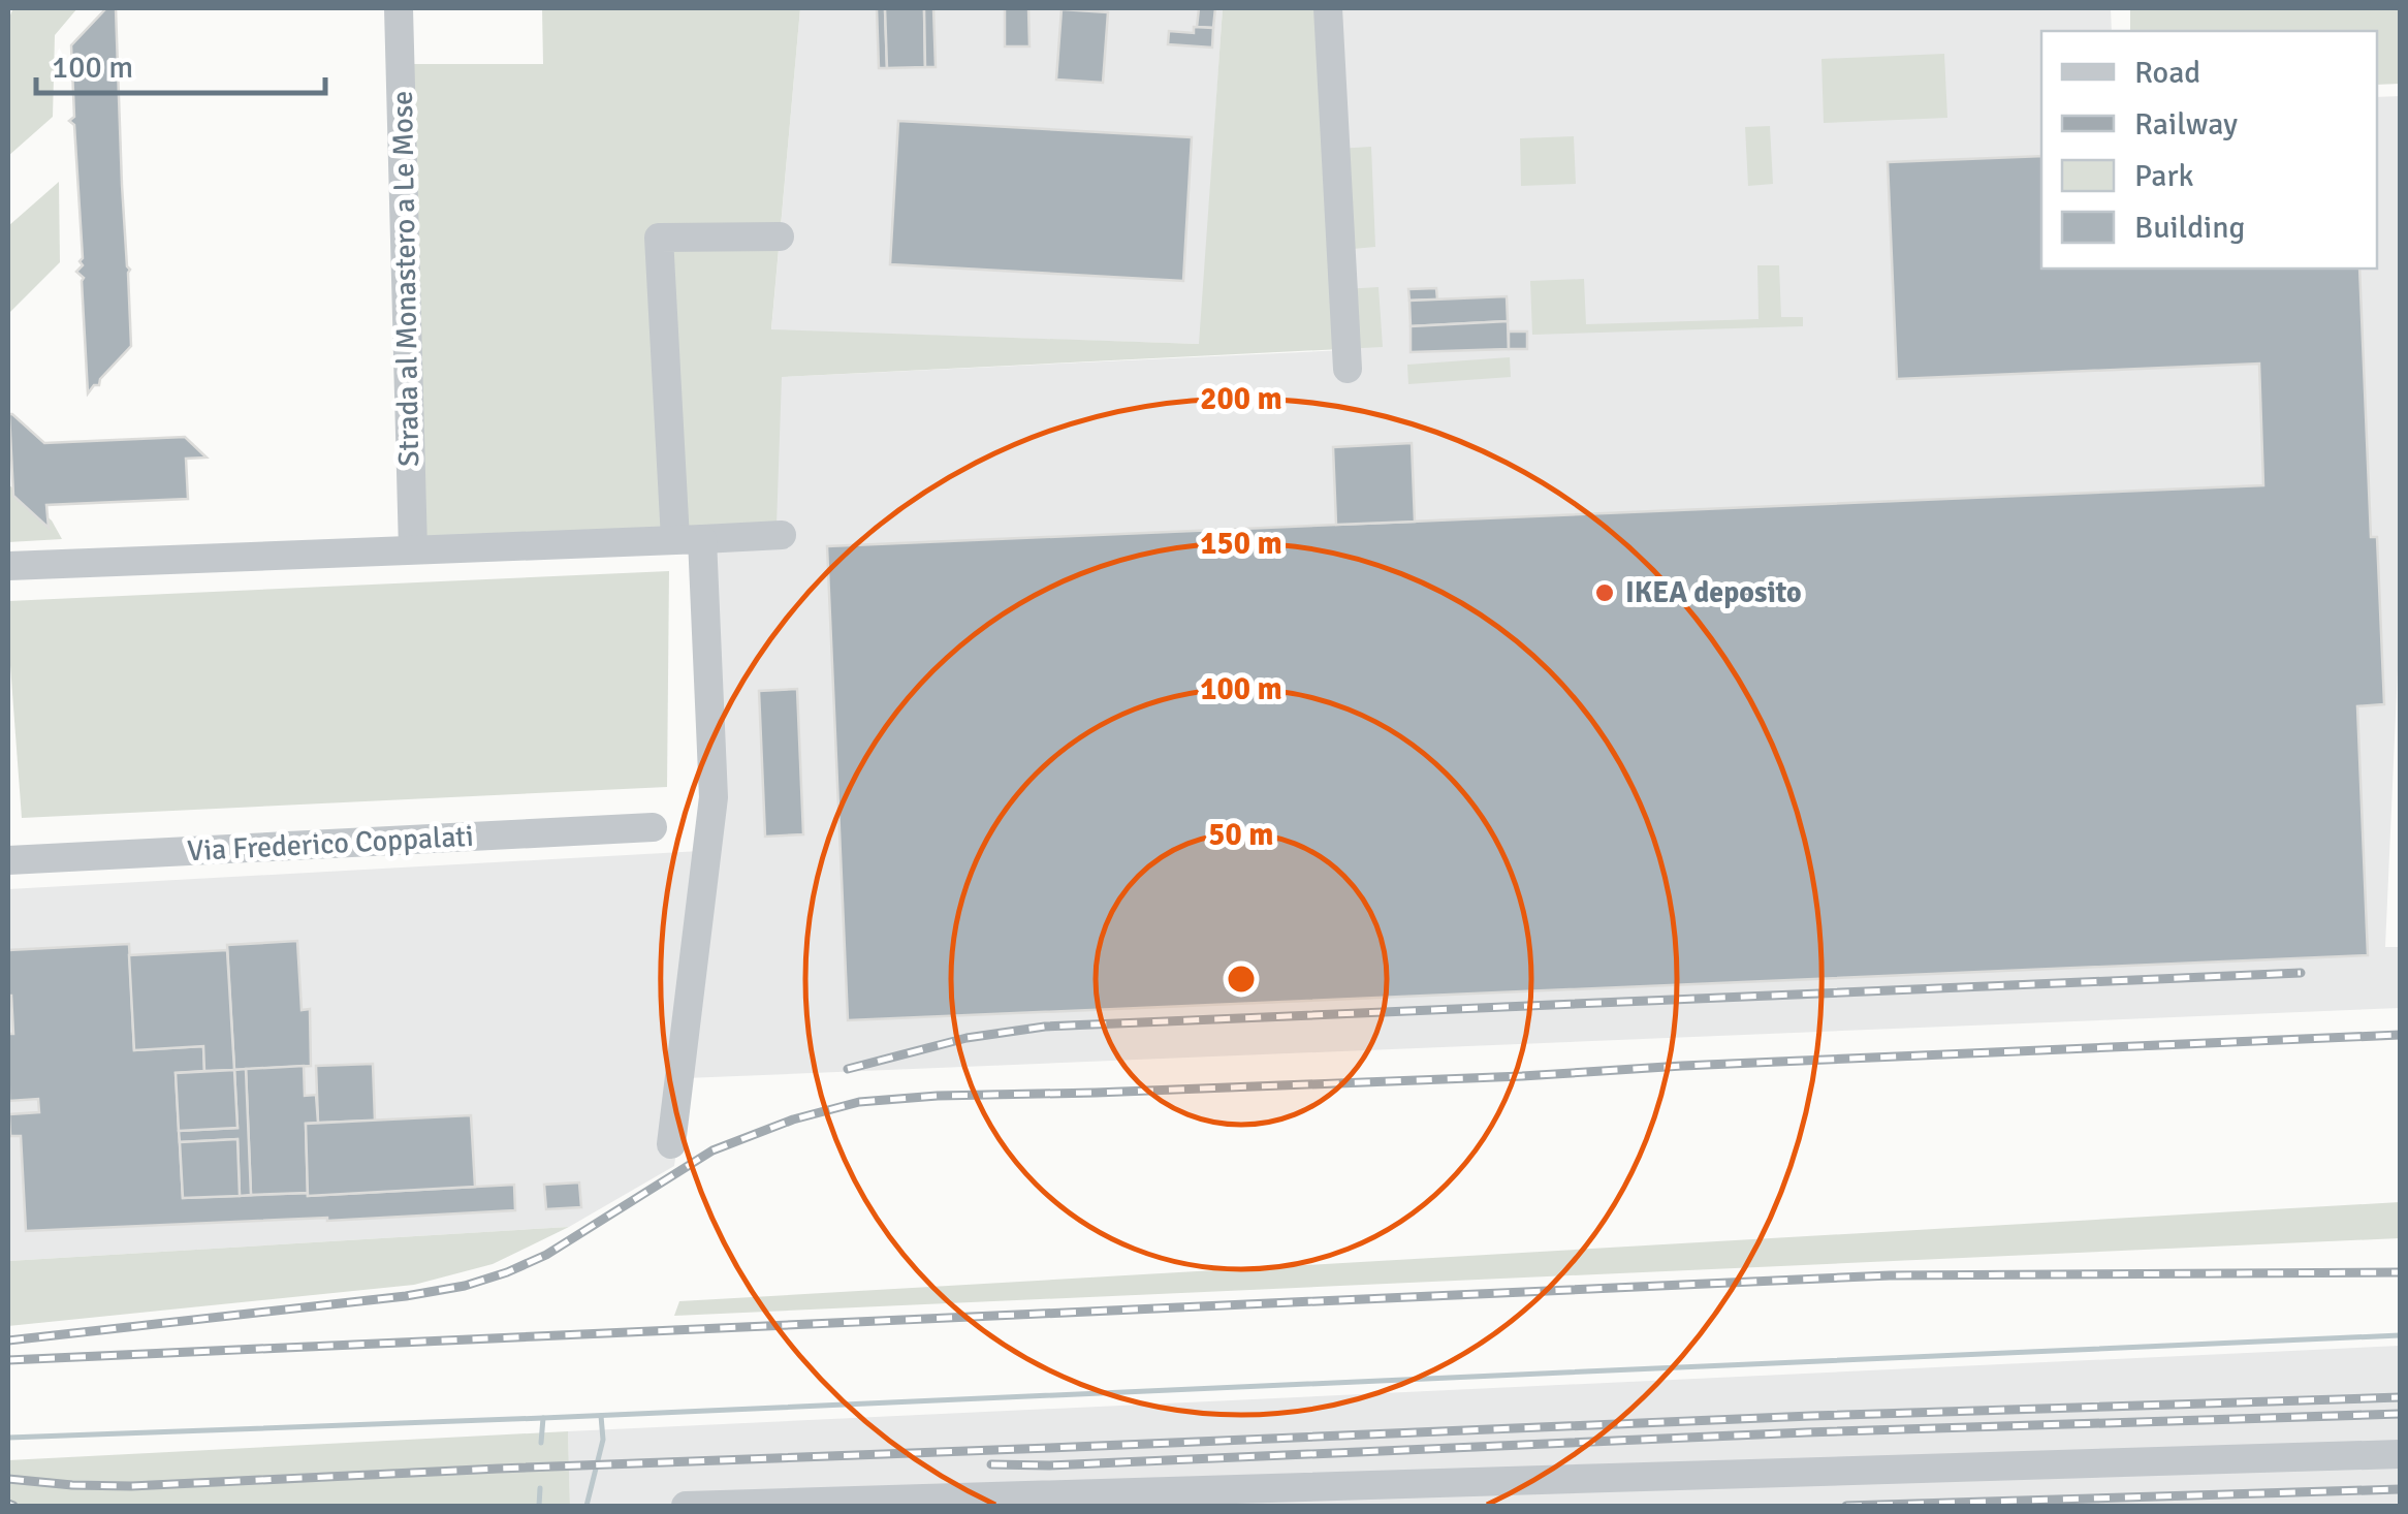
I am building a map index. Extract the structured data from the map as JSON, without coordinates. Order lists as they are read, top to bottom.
{
  "streets": {
    "street": ["Strada al Monastero a Le Mose", "Via Frederico Coppalati"]
  },
  "places": ["IKEA deposito"],
  "legend": [
    "Road",
    "Railway",
    "Park",
    "Building"
  ],
  "scale_bar": "100 m",
  "rings": [
    "200 m",
    "150 m",
    "100 m",
    "50 m"
  ]
}
